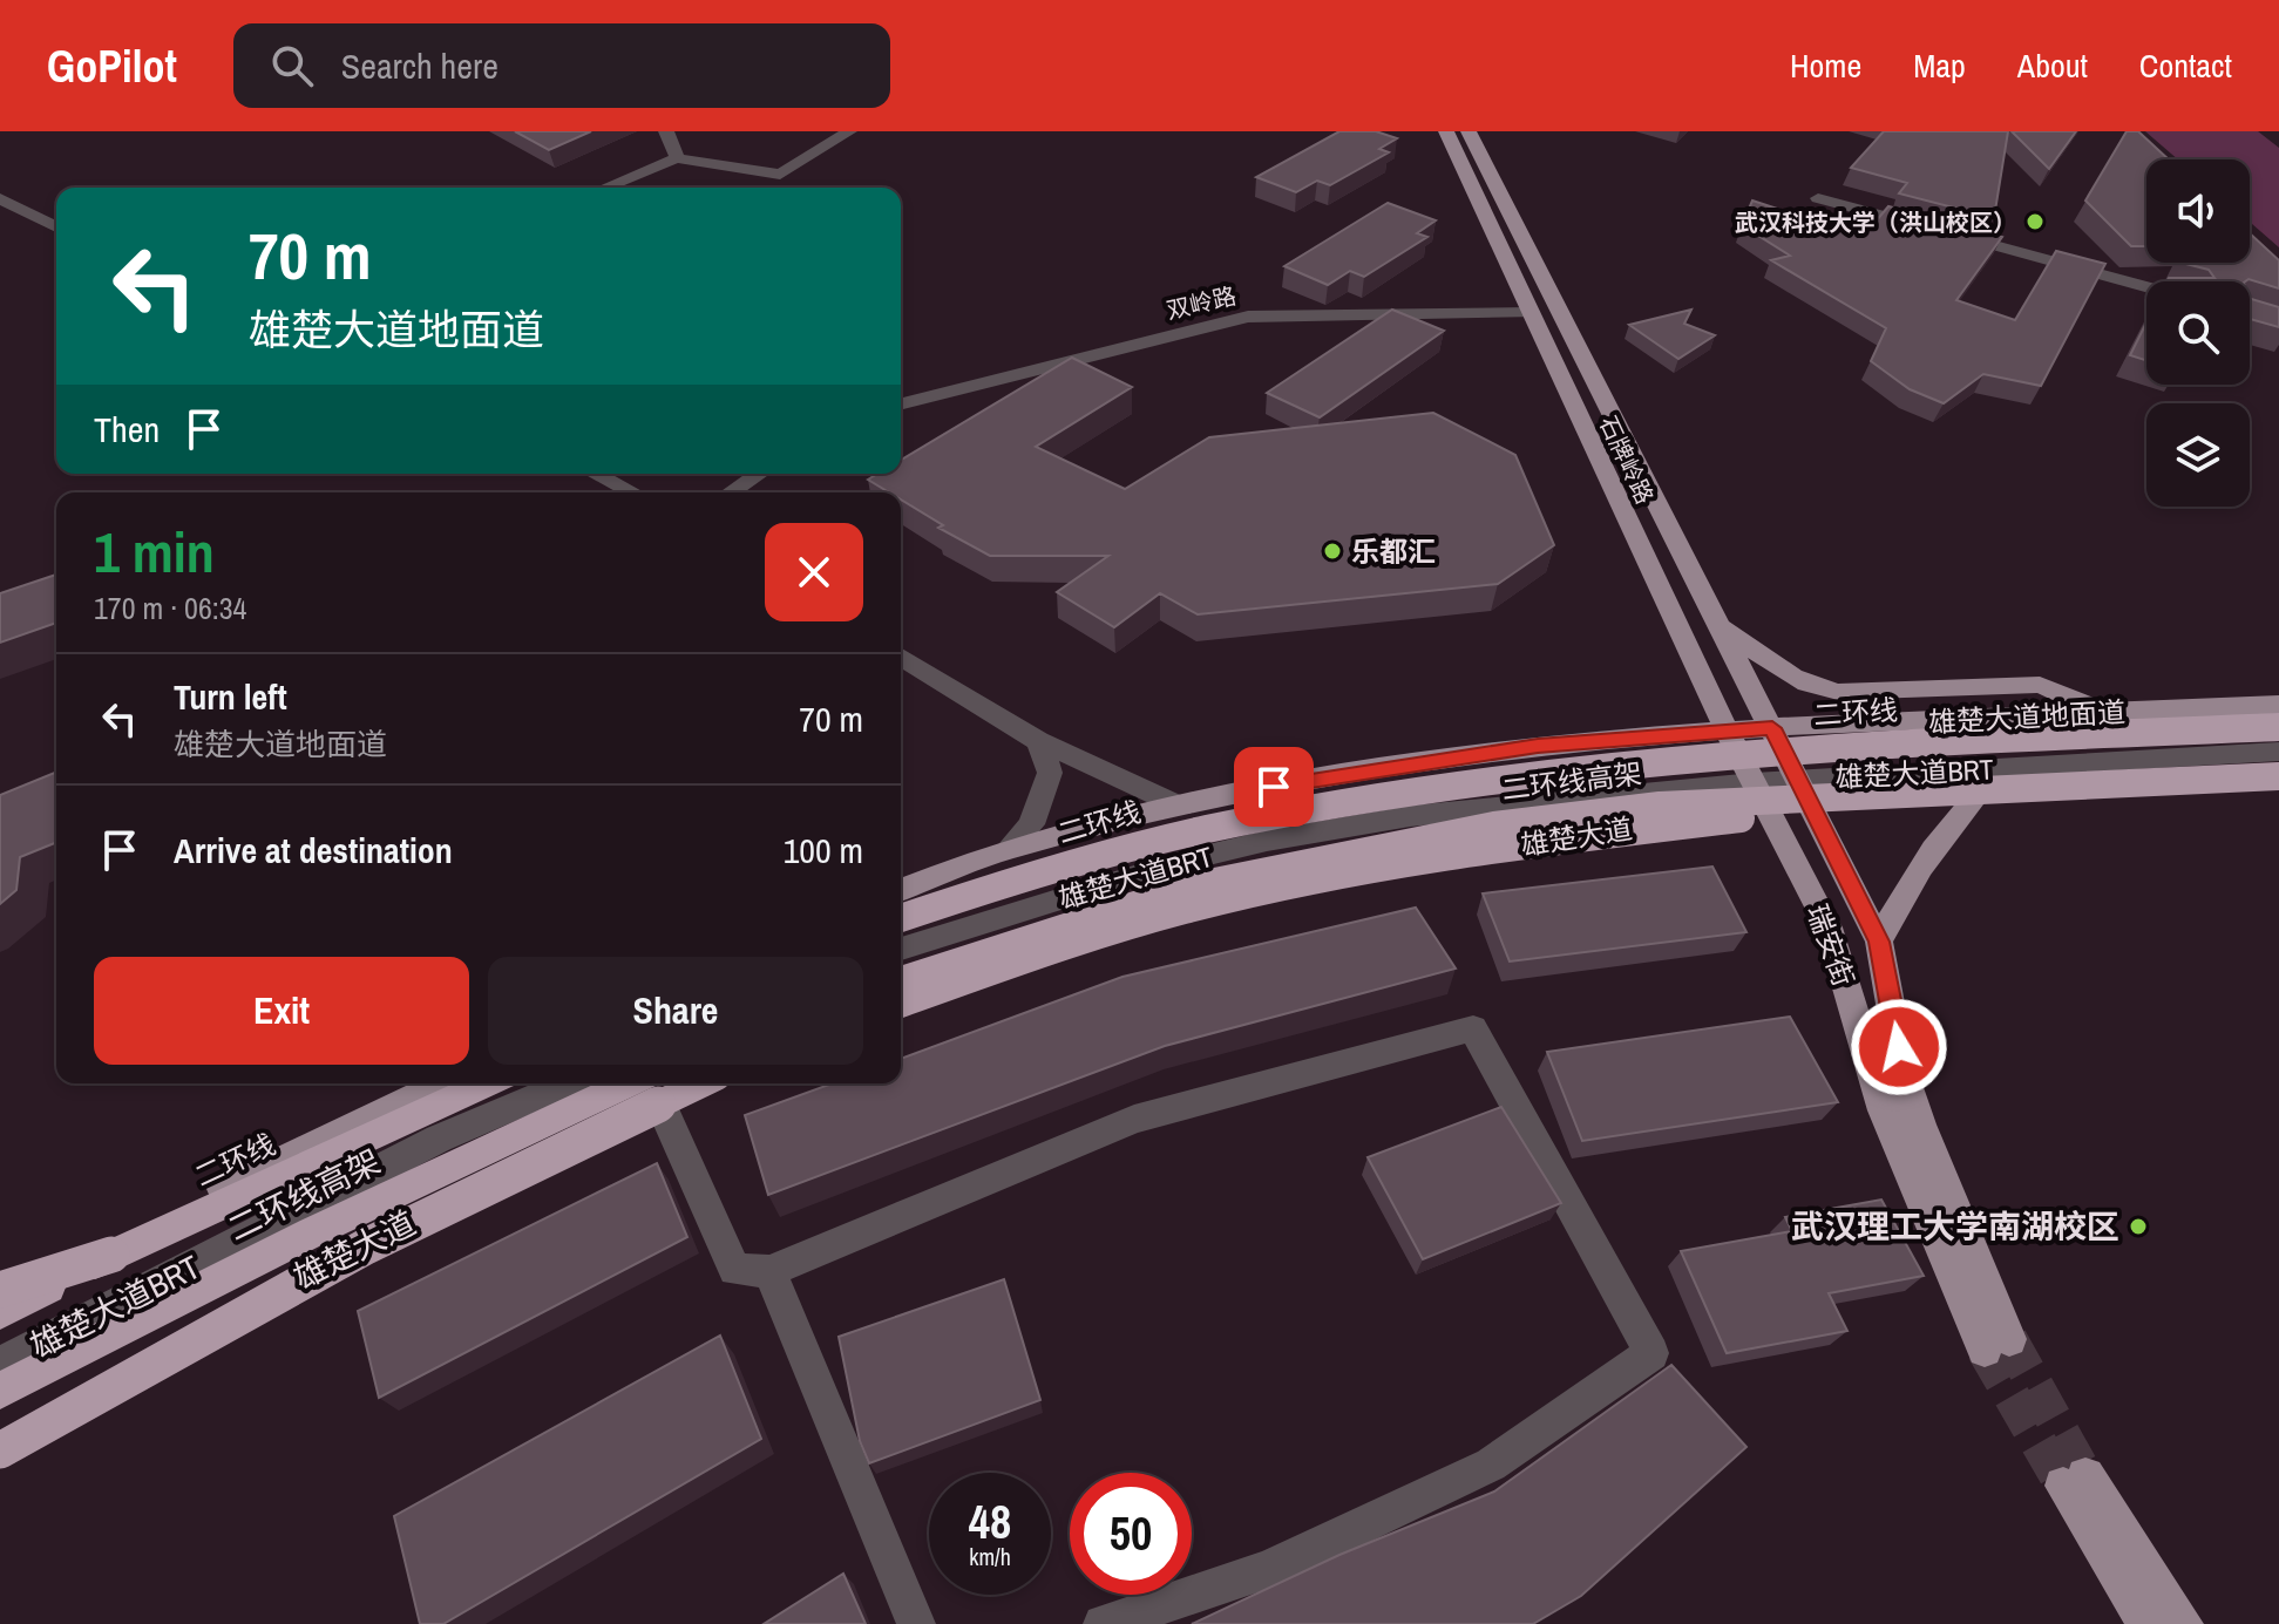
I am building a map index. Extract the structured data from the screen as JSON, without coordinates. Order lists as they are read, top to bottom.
{
  "streets": {
    "highway": ["二环线", "二环线高架"],
    "main road": [
      "石牌岭路",
      "雄楚大道地面道",
      "雄楚大道",
      "瑞安街"
    ],
    "street": ["双岭路", "雄楚大道BRT"]
  },
  "crossings": [
    ["双岭路", "石牌岭路"],
    ["石牌岭路", "雄楚大道地面道"],
    ["石牌岭路", "雄楚大道BRT"],
    ["石牌岭路", "雄楚大道"],
    ["石牌岭路", "瑞安街"],
    ["雄楚大道地面道", "瑞安街"],
    ["雄楚大道BRT", "雄楚大道"],
    ["雄楚大道BRT", "瑞安街"],
    ["二环线高架", "雄楚大道"],
    ["雄楚大道", "瑞安街"]
  ],
  "places": ["武汉科技大学（洪山校区）", "乐都汇", "武汉理工大学南湖校区"],
  "page": {
    "header": "GoPilot",
    "search": "Search here",
    "nav": [
      "Home",
      "Map",
      "About",
      "Contact"
    ],
    "turn": ["70 m", "雄楚大道地面道"],
    "then": "Then",
    "heading": ["1 min", "170 m · 06:34"],
    "list": [
      {
        "name": "Turn left",
        "note": "雄楚大道地面道",
        "value": "70 m"
      },
      {
        "name": "Arrive at destination",
        "value": "100 m"
      }
    ],
    "buttons": ["Exit", "Share"],
    "speed": "48 km/h",
    "limit": "50"
  }
}
